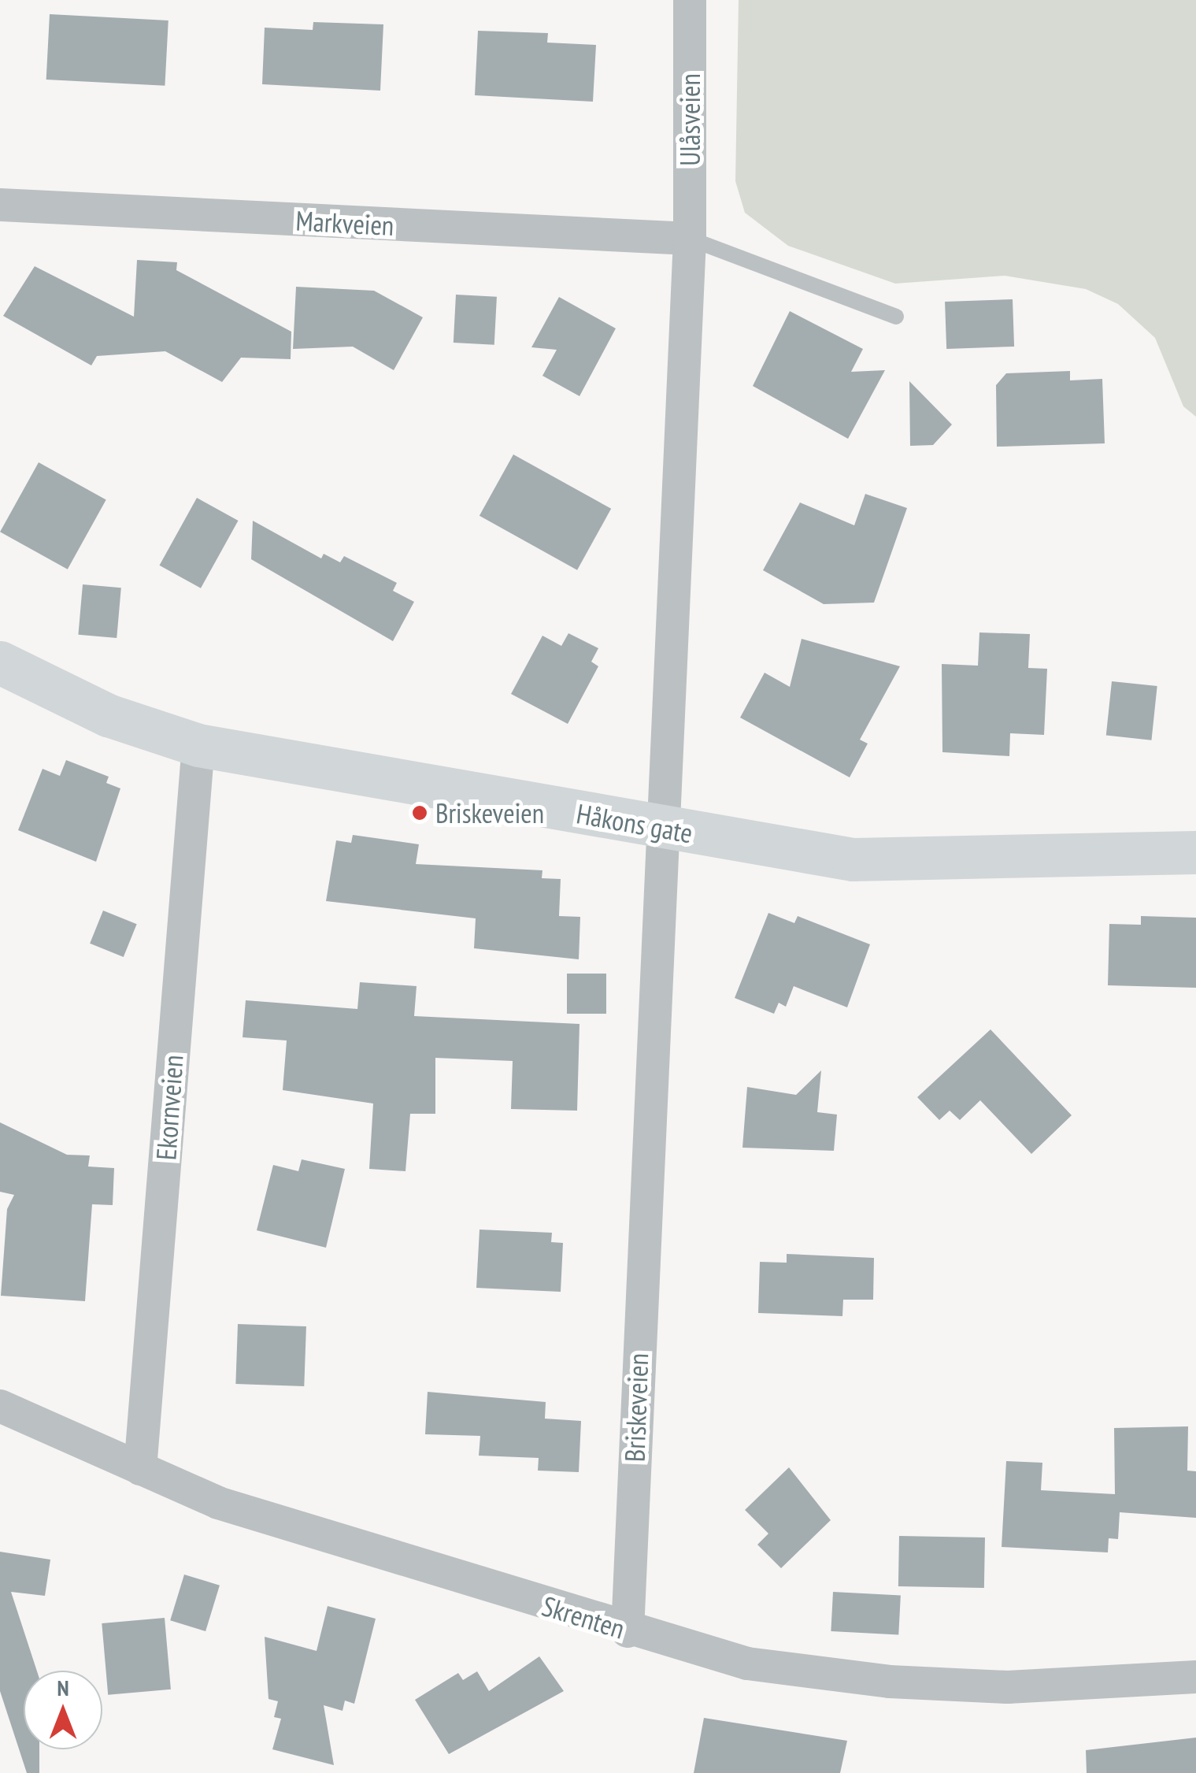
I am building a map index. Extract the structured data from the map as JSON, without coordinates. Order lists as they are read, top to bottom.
{
  "streets": {
    "main road": ["Håkons gate"],
    "street": [
      "Ulåsveien",
      "Markveien",
      "Ekornveien",
      "Briskeveien",
      "Skrenten"
    ]
  },
  "crossings": [
    ["Ulåsveien", "Markveien"],
    ["Ulåsveien", "Briskeveien"],
    ["Markveien", "Briskeveien"],
    ["Håkons gate", "Ekornveien"],
    ["Håkons gate", "Briskeveien"],
    ["Ekornveien", "Skrenten"],
    ["Briskeveien", "Skrenten"]
  ],
  "places": ["Briskeveien"],
  "north": "top"
}
